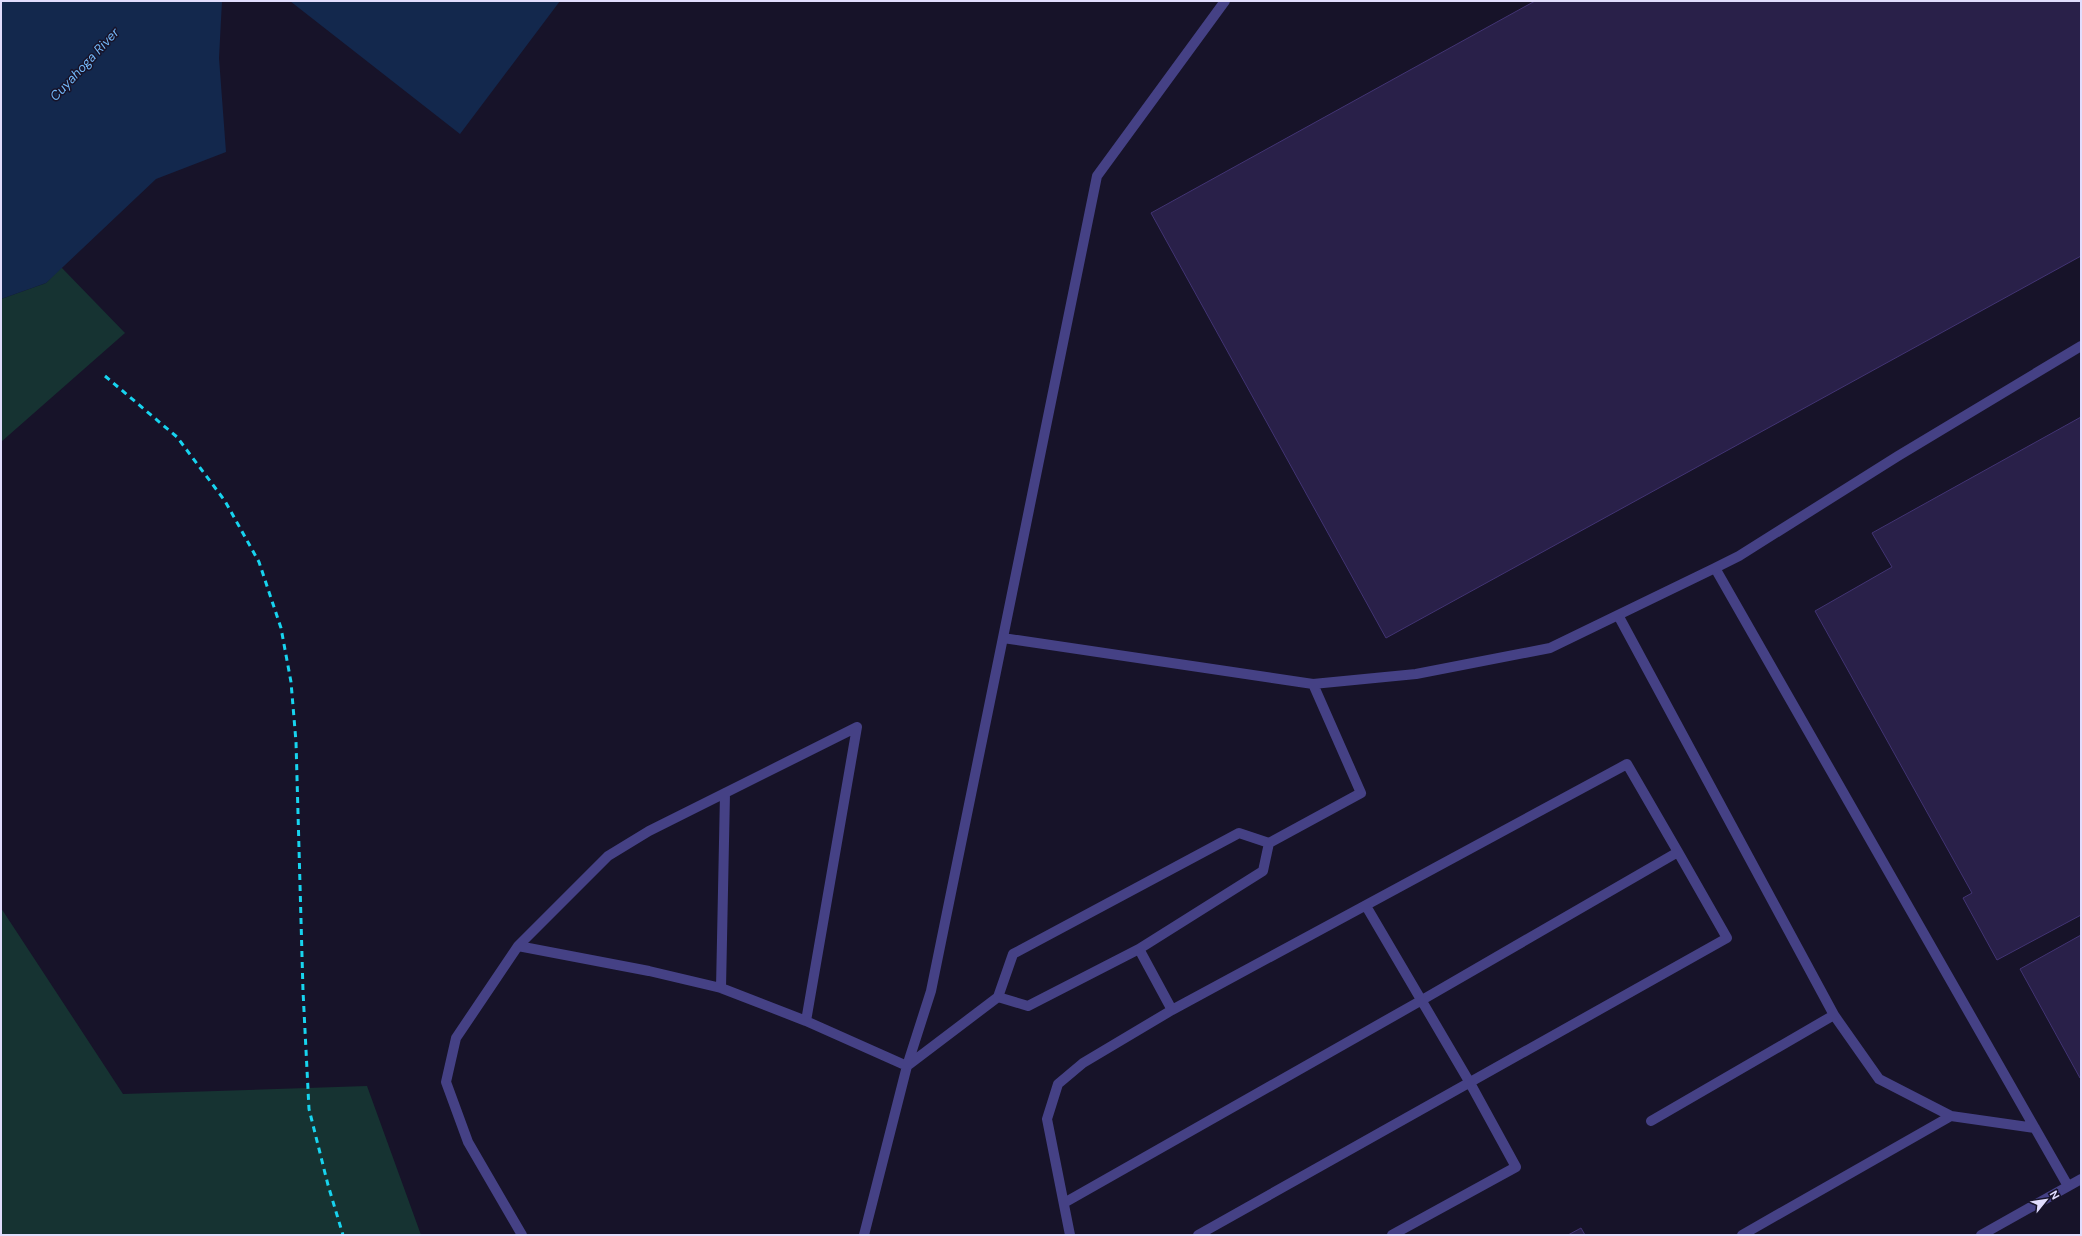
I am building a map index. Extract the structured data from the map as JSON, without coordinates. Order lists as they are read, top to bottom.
{
  "water": ["Cuyahoga River"],
  "north": "top right"
}
